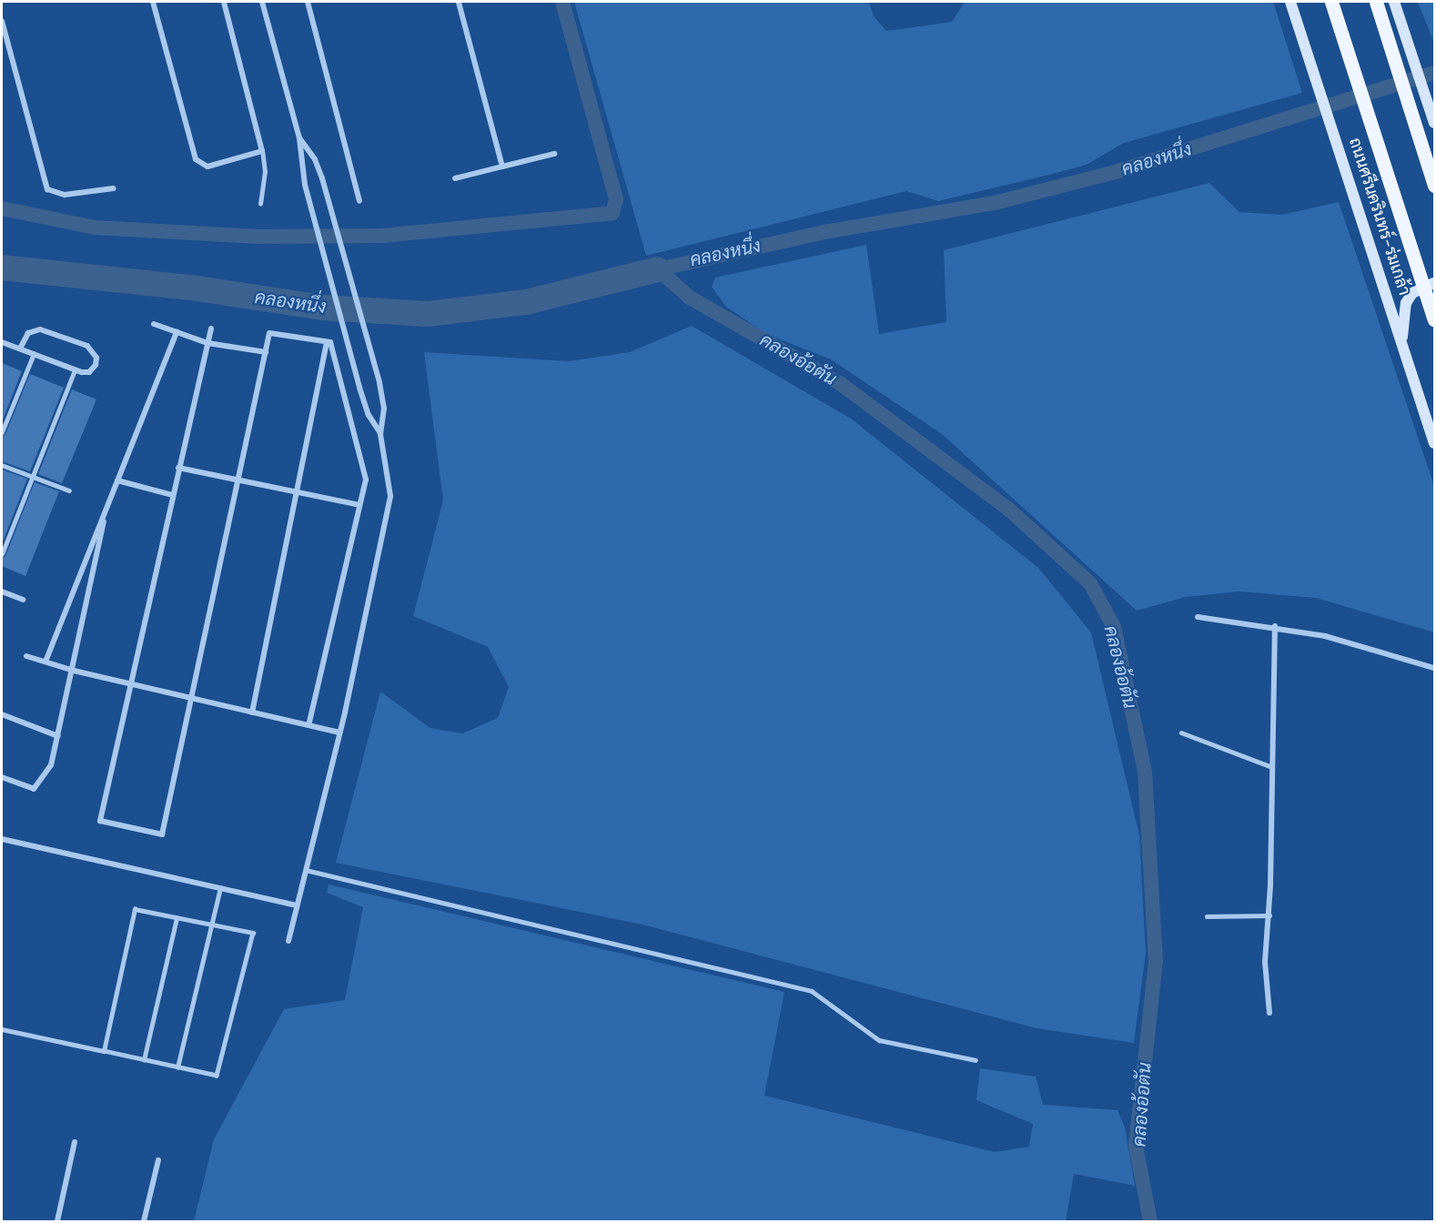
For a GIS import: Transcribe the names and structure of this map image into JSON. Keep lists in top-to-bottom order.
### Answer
{
  "streets": {
    "main road": ["ถนนศรีนครินทร์-ร่มเกล้า"]
  },
  "water": ["คลองหนึ่ง", "คลองอ้อตัน"]
}
